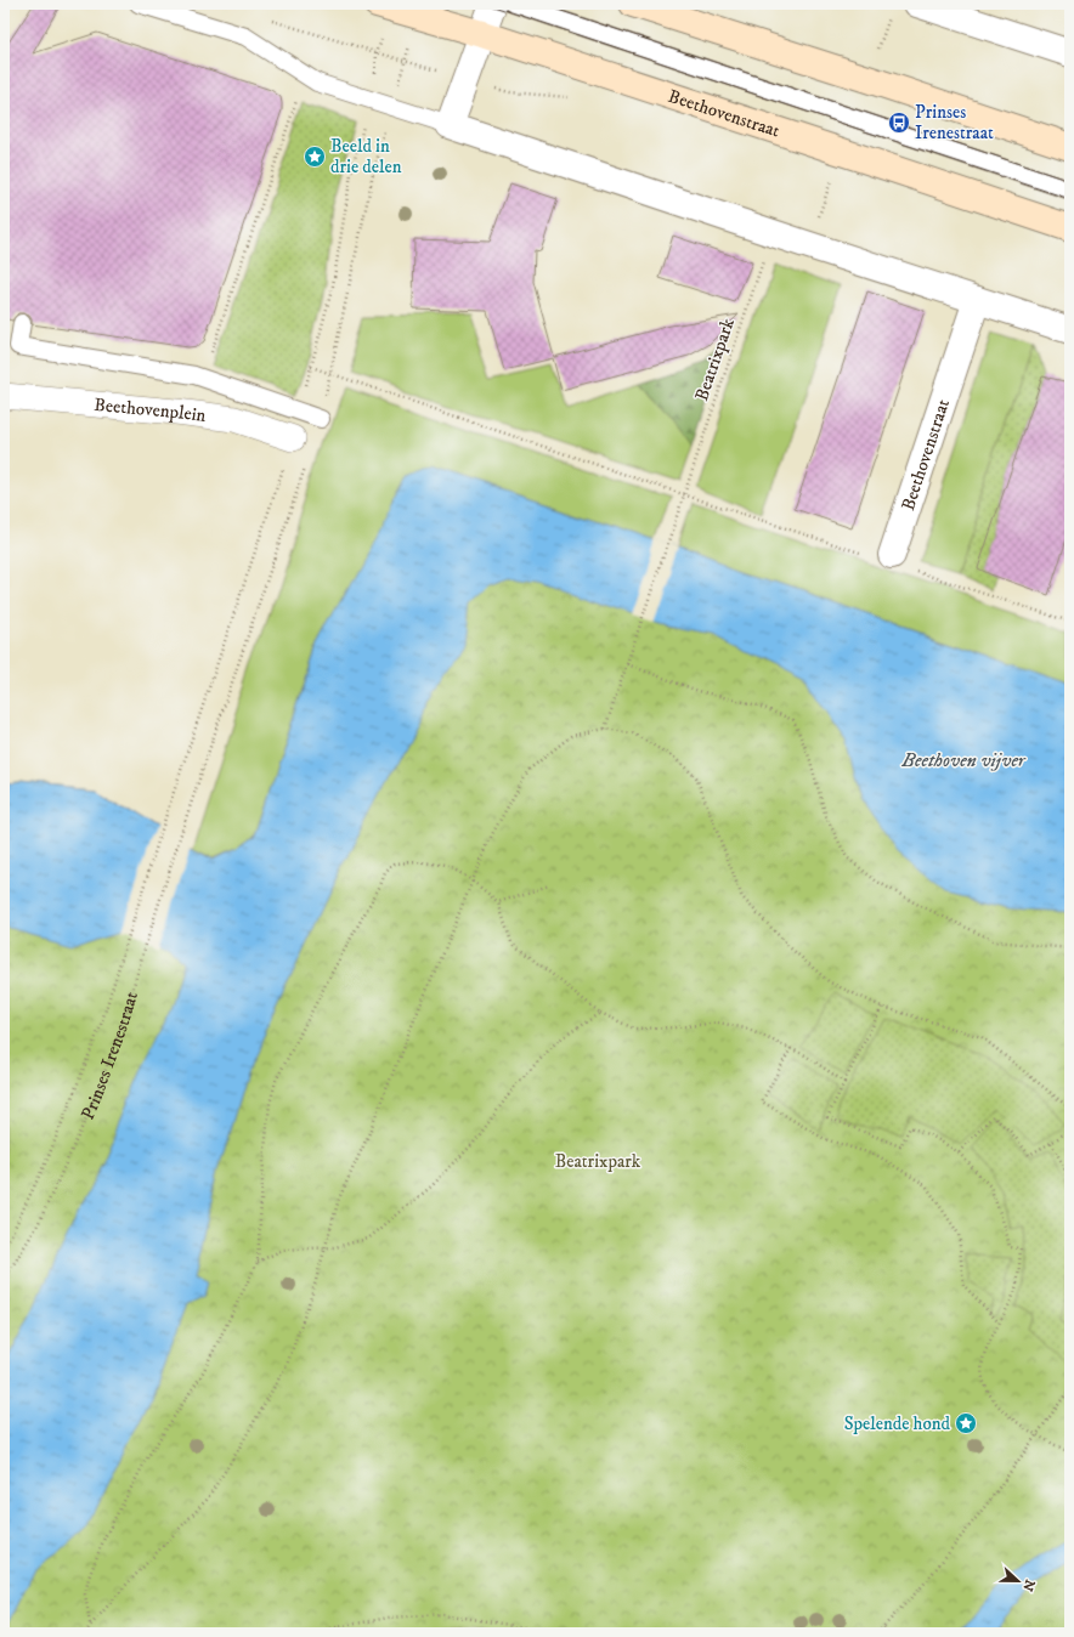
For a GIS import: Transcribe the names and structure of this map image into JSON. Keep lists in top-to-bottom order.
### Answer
{
  "streets": {
    "main road": ["Beethovenstraat"],
    "street": ["Beethovenplein"],
    "path": ["Beatrixpark", "Prinses Irenestraat"]
  },
  "water": ["Beethoven vijver"],
  "parks": ["Beatrixpark"],
  "places": {
    "bus stop": ["Prinses Irenestraat"],
    "place": ["Beeld in drie delen", "Spelende hond"]
  },
  "north": "right"
}
